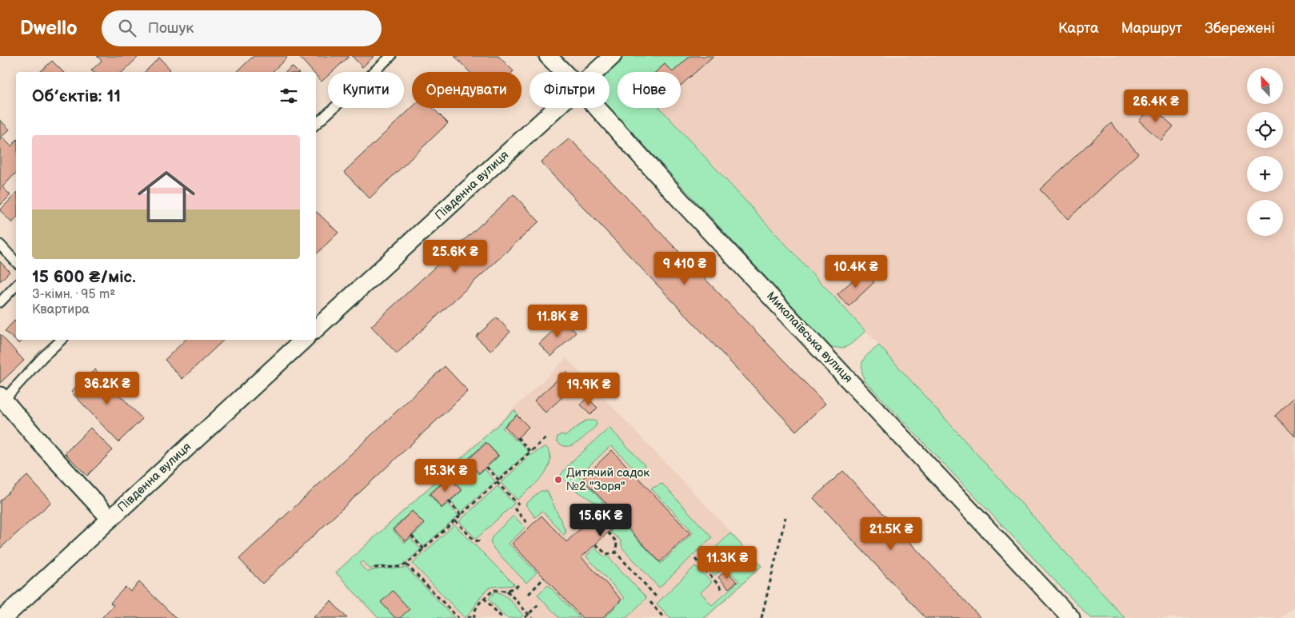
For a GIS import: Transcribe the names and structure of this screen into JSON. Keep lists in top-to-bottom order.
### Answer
{
  "streets": {
    "street": ["Південна вулиця", "Миколаївська вулиця"]
  },
  "places": ["Дитячий садок №2 \"Зоря\""],
  "north": "top left",
  "page": {
    "header": "Dwello",
    "search": "Пошук",
    "nav": ["Карта", "Маршрут", "Збережені"],
    "map_buttons": ["+", "−"],
    "chip": [
      "Купити",
      "Орендувати",
      "Фільтри",
      "Нове"
    ],
    "heading": "Об’єктів: 11",
    "price": [
      "26.4K ₴",
      "25.6K ₴",
      "9 410 ₴",
      "10.4K ₴",
      "11.8K ₴",
      "36.2K ₴",
      "19.9K ₴",
      "15.3K ₴",
      "15.6K ₴",
      "21.5K ₴",
      "11.3K ₴"
    ],
    "list": [
      {
        "name": "15 600 ₴/міс.",
        "note": "3-кімн. · 95 m² · Квартира"
      }
    ]
  }
}
